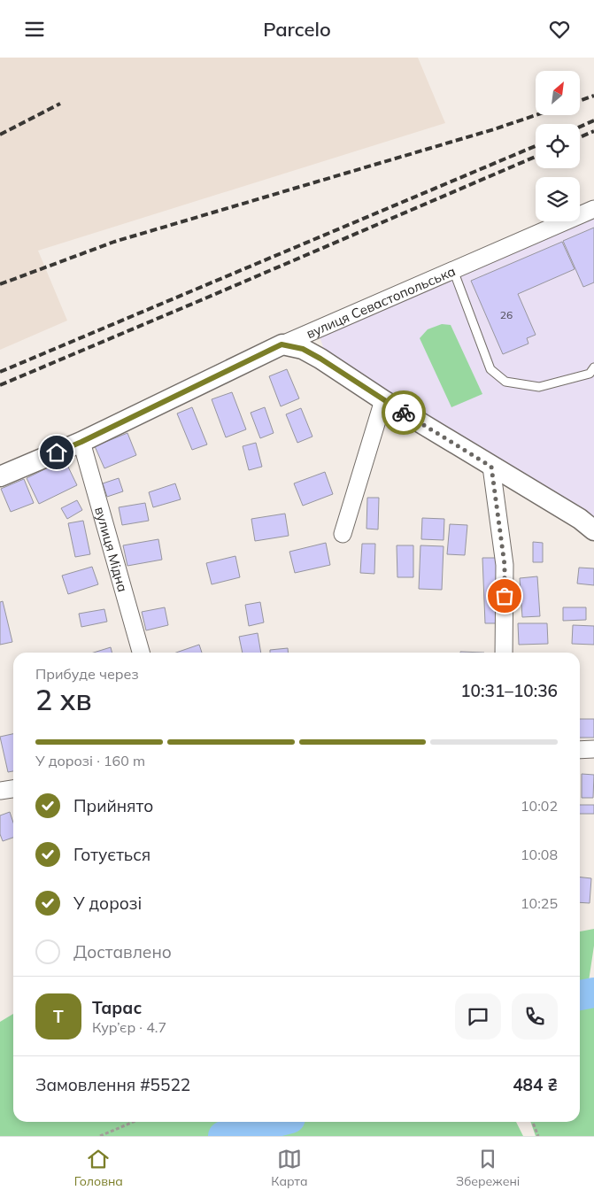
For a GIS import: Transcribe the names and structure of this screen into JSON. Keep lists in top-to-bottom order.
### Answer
{
  "streets": {
    "street": ["вулиця Севастопольська", "вулиця Мідна"]
  },
  "crossings": [
    ["вулиця Севастопольська", "вулиця Мідна"]
  ],
  "house_numbers": ["26"],
  "north": "top right",
  "page": {
    "header": "Parcelo",
    "heading": ["2 хв", "Прибуде через", "10:31–10:36"],
    "panel": [
      "Тарас",
      "Кур’єр · 4.7",
      "Замовлення #5522",
      "484 ₴"
    ],
    "bar": "У дорозі · 160 m",
    "list": [
      ["Прийнято", "10:02"],
      ["Готується", "10:08"],
      ["У дорозі", "10:25"],
      "Доставлено"
    ],
    "round": "Т",
    "tabs": ["Головна", "Карта", "Збережені"]
  }
}
